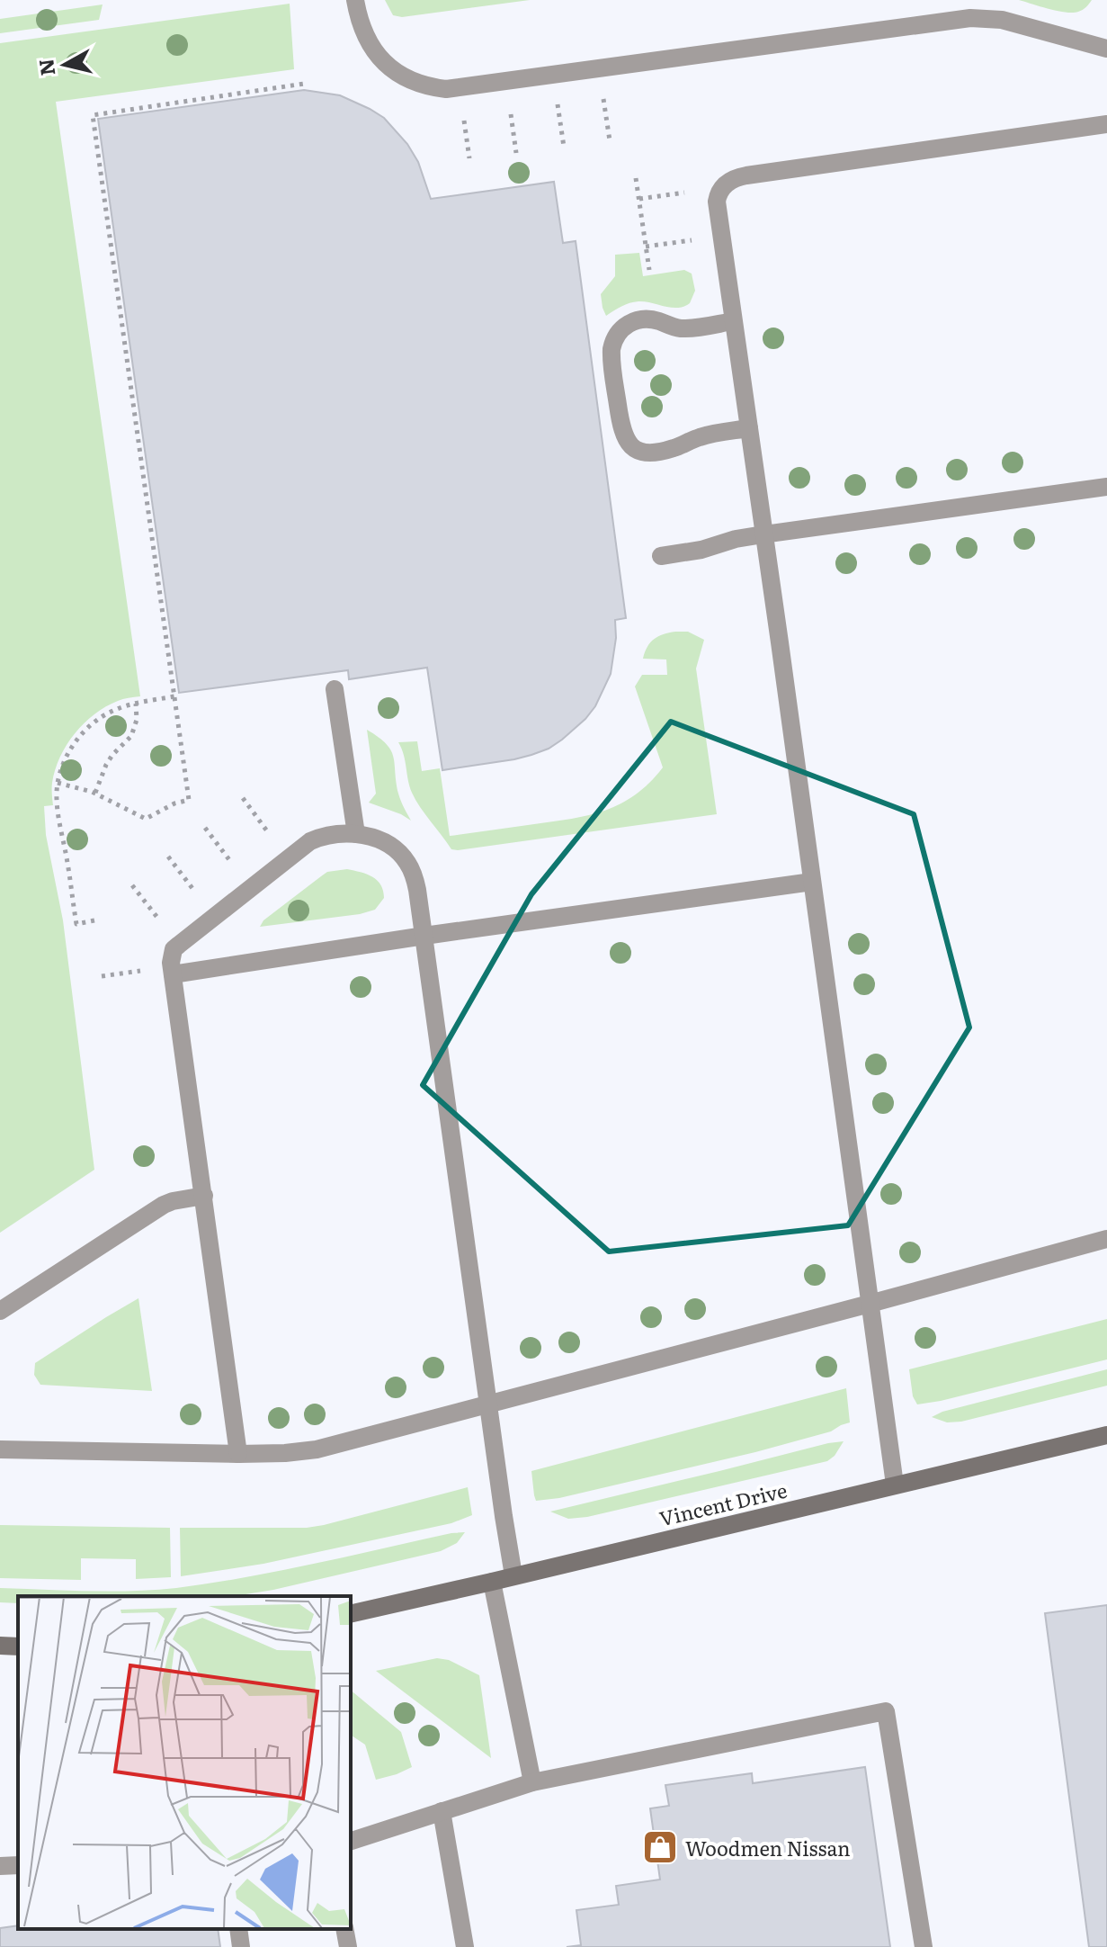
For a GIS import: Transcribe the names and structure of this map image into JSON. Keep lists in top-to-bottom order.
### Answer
{
  "streets": {
    "street": ["Vincent Drive"]
  },
  "places": {
    "shop": ["Woodmen Nissan"]
  },
  "north": "left"
}
